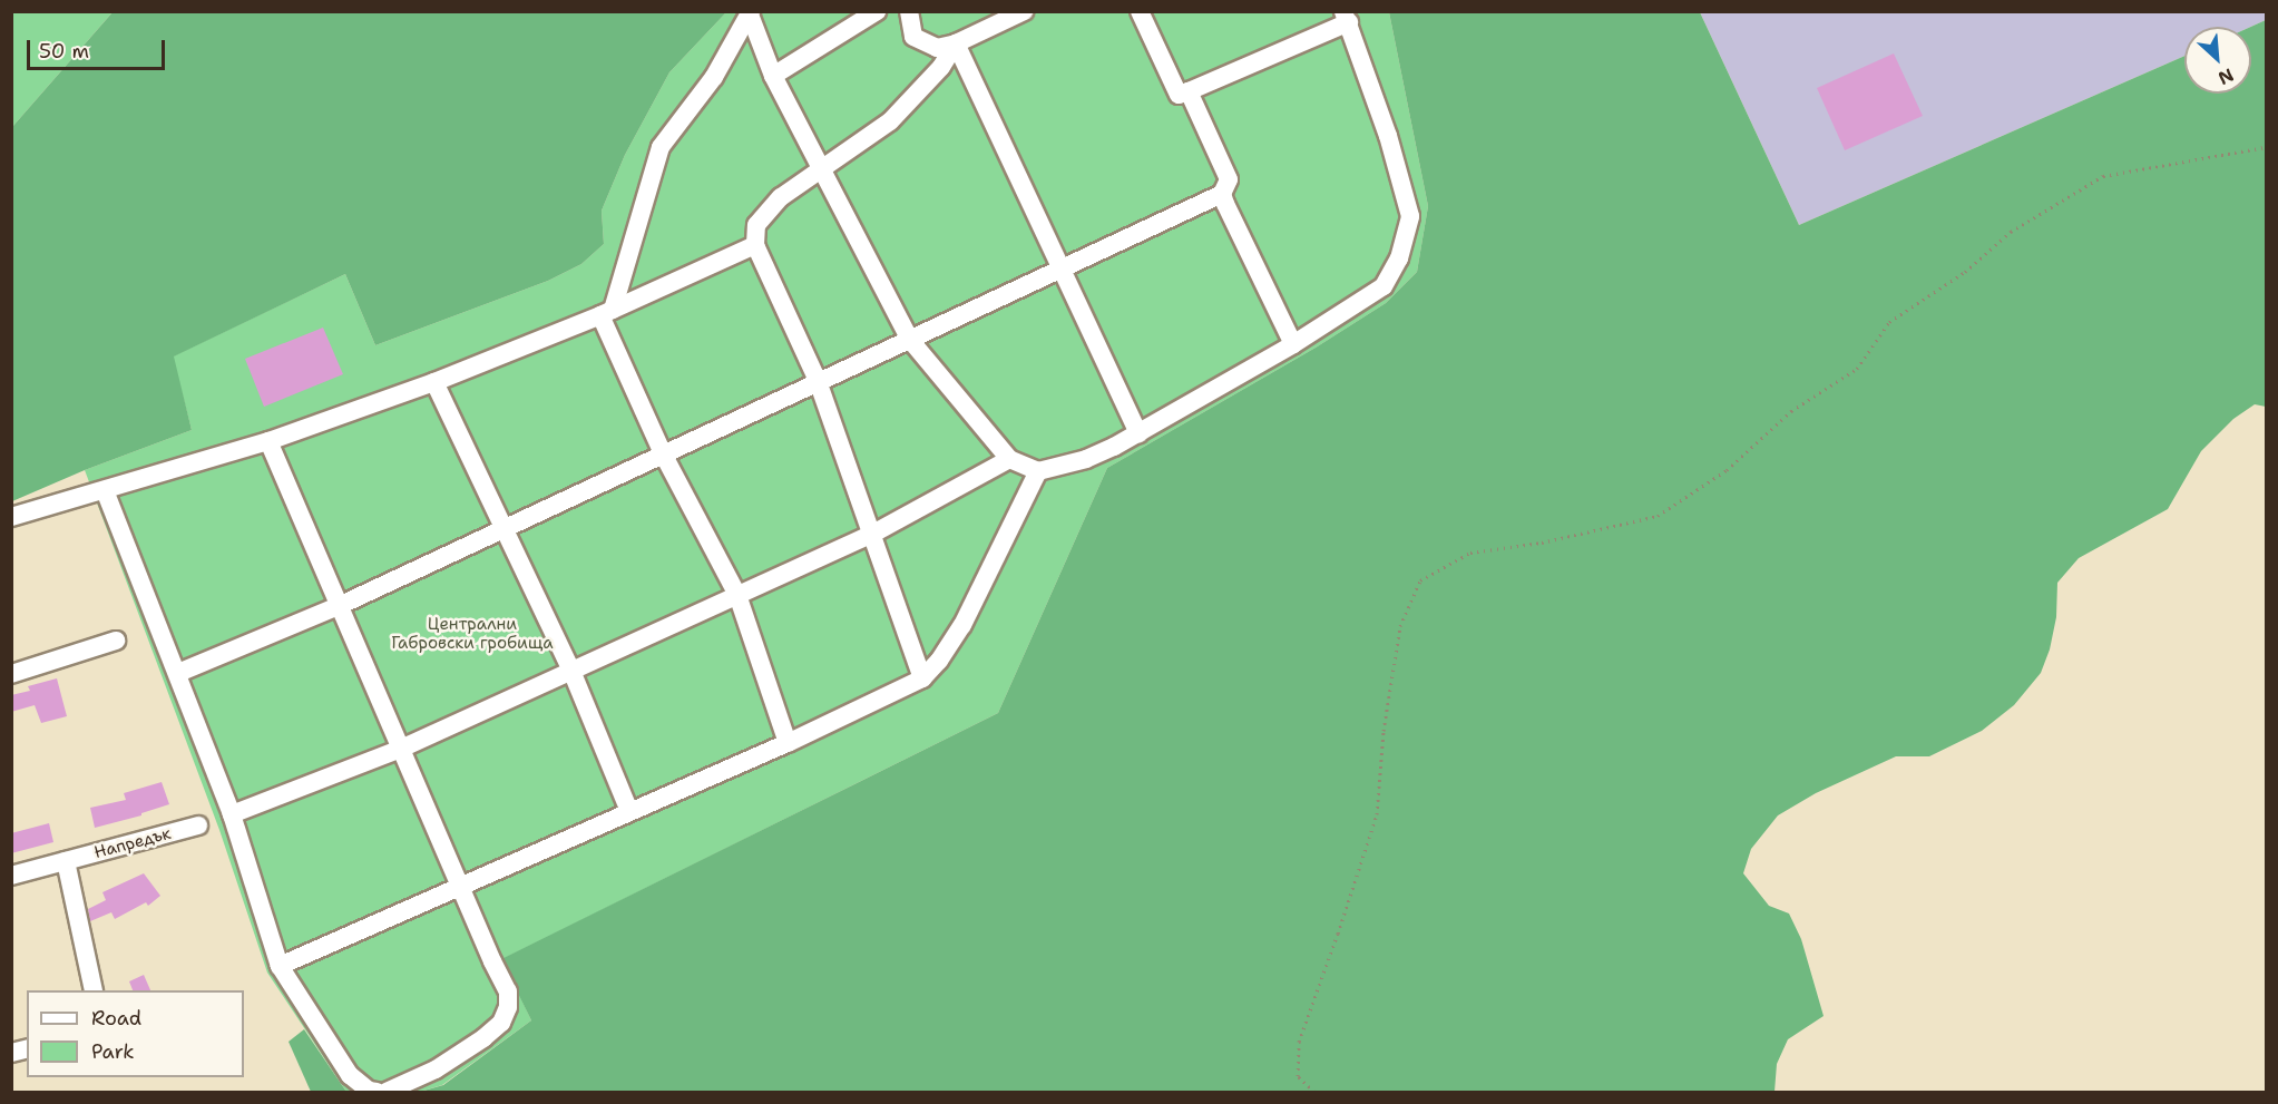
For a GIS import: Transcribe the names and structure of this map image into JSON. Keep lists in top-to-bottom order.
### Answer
{
  "streets": {
    "lane": ["Напредък"]
  },
  "parks": ["Централни Габровски гробища"],
  "legend": ["Road", "Park"],
  "scale_bar": "50 m",
  "north": "bottom right"
}
